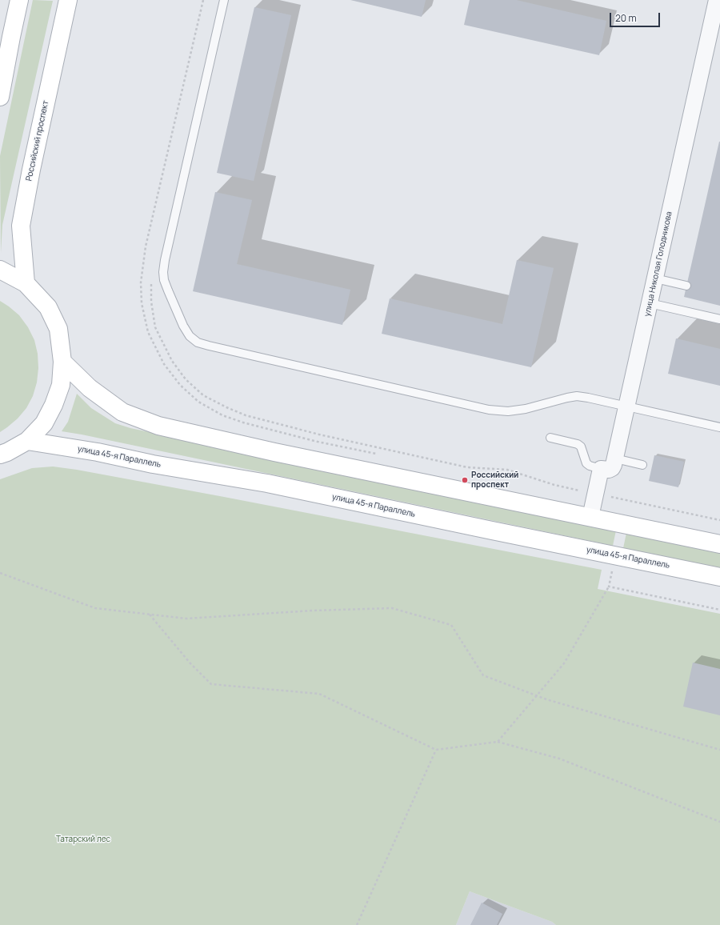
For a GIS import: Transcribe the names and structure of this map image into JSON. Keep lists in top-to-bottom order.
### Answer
{
  "streets": {
    "main road": ["Российский проспект", "улица 45-я Параллель"],
    "street": ["улица Николая Голодникова"]
  },
  "parks": ["Татарский лес"],
  "places": ["Российский проспект"],
  "scale_bar": "20 m"
}
